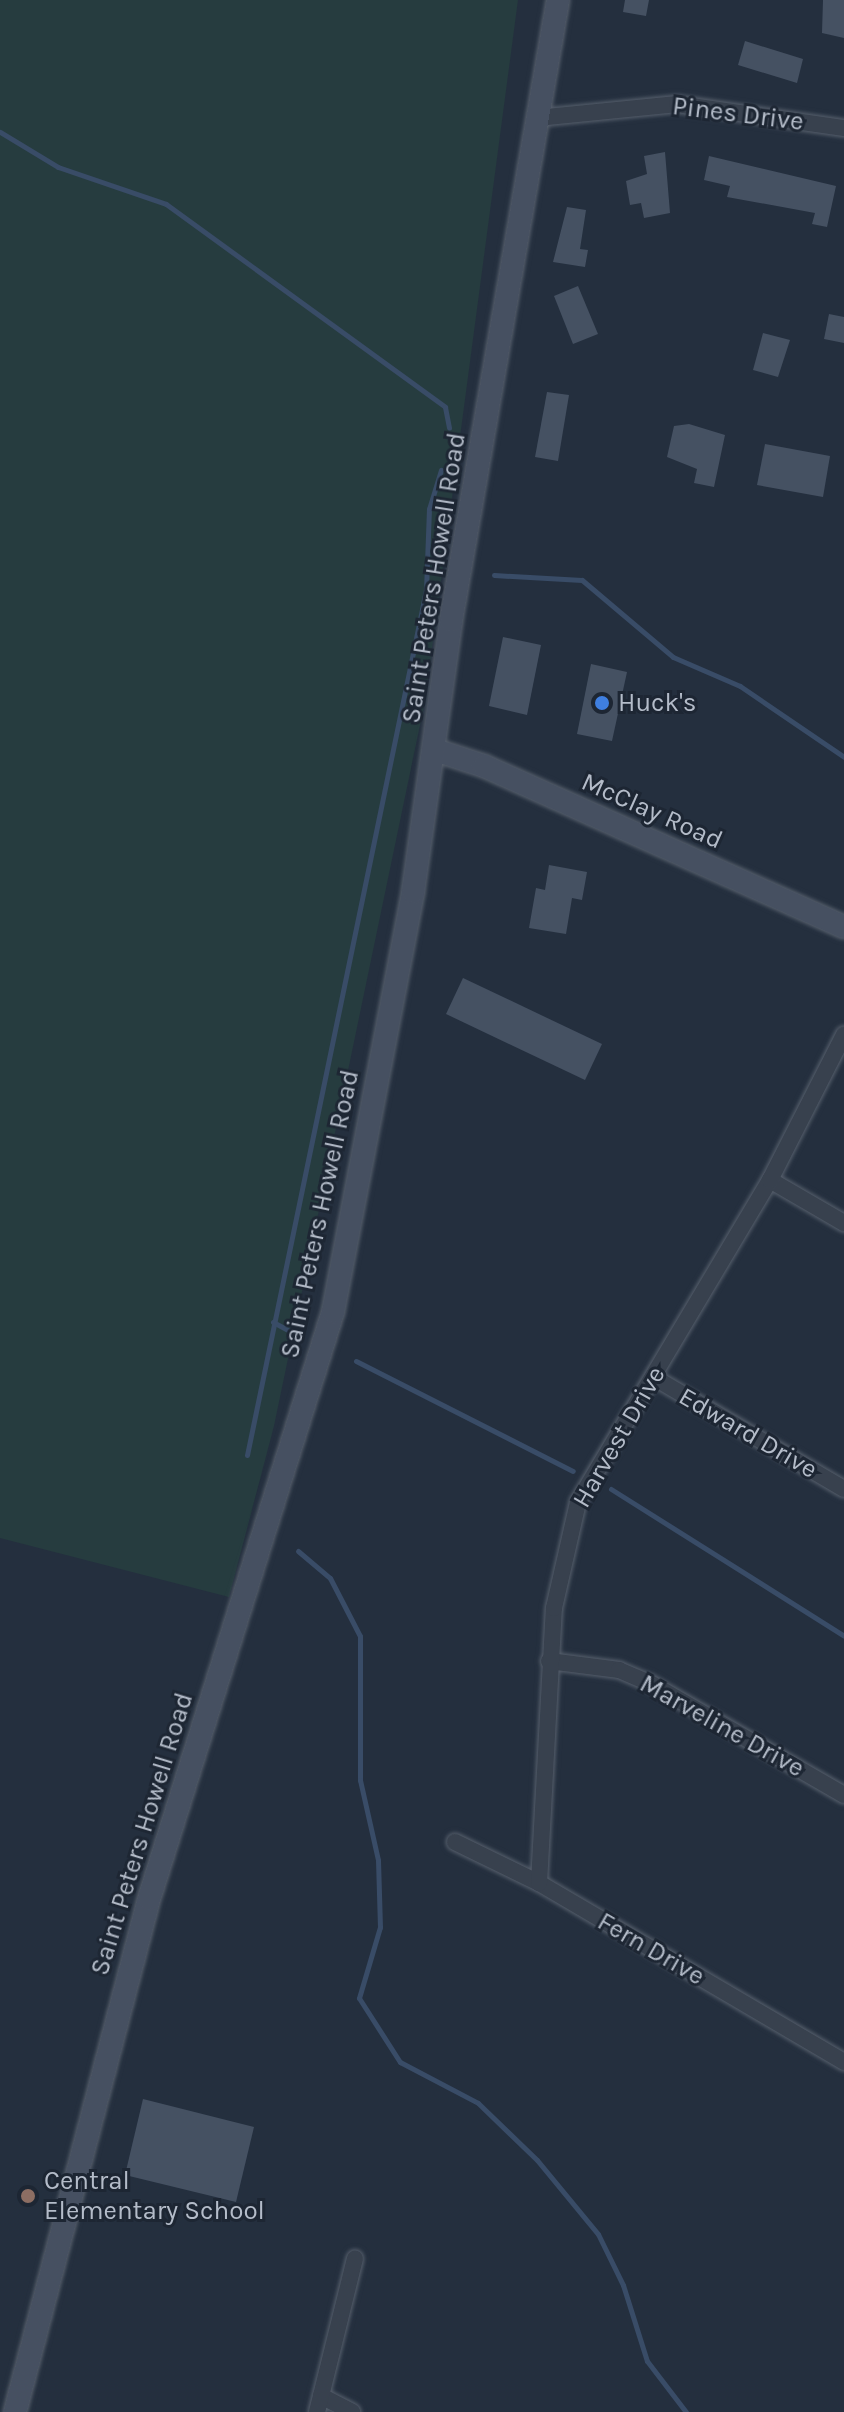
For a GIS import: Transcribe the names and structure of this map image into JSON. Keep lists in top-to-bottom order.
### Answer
{
  "streets": {
    "main road": ["Saint Peters Howell Road", "McClay Road"],
    "street": [
      "Pines Drive",
      "Edward Drive",
      "Harvest Drive",
      "Marveline Drive",
      "Fern Drive"
    ]
  },
  "crossings": [
    ["Pines Drive", "Saint Peters Howell Road"],
    ["Saint Peters Howell Road", "McClay Road"],
    ["Edward Drive", "Harvest Drive"],
    ["Harvest Drive", "Marveline Drive"],
    ["Harvest Drive", "Fern Drive"]
  ],
  "places": ["Huck's", "Central Elementary School"]
}
